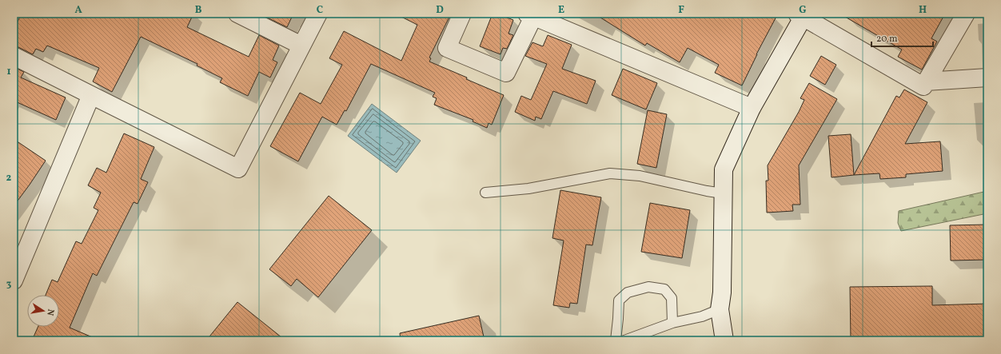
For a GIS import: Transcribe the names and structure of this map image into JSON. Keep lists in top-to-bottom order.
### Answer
{
  "scale_bar": "20 m",
  "north": "right",
  "grid": {
    "columns": [
      "A",
      "B",
      "C",
      "D",
      "E",
      "F",
      "G",
      "H"
    ],
    "rows": ["1", "2", "3"]
  }
}
